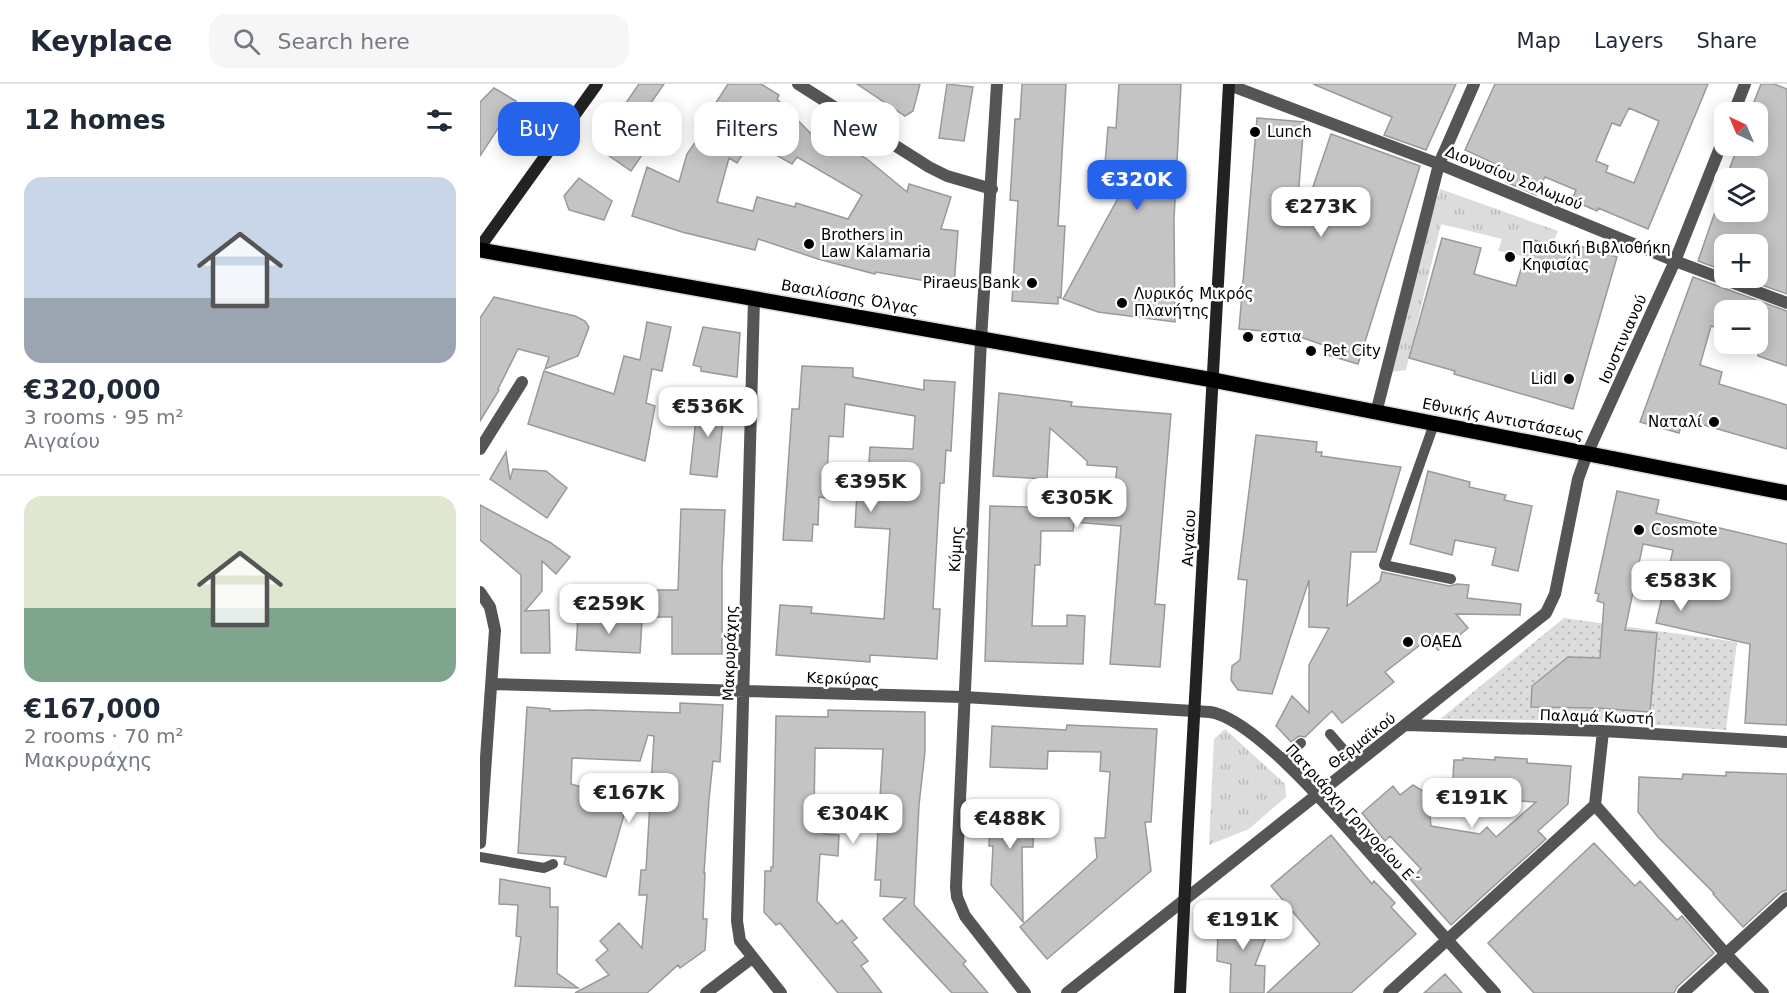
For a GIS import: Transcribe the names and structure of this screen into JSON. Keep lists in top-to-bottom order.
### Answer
{
  "streets": {
    "main road": ["Βασιλίσσης Όλγας", "Εθνικής Αντιστάσεως", "Αιγαίου"],
    "street": [
      "Διονυσίου Σολωμού",
      "Ιουστινιανού",
      "Κύμης",
      "Μακρυράχης",
      "Κερκύρας",
      "Παλαμά Κωστή",
      "Θερμαϊκού",
      "Πατριάρχη Γρηγορίου Ε΄"
    ]
  },
  "crossings": [
    ["Διονυσίου Σολωμού", "Ιουστινιανού"],
    ["Διονυσίου Σολωμού", "Αιγαίου"],
    ["Βασιλίσσης Όλγας", "Εθνικής Αντιστάσεως"],
    ["Βασιλίσσης Όλγας", "Αιγαίου"],
    ["Βασιλίσσης Όλγας", "Κύμης"],
    ["Βασιλίσσης Όλγας", "Μακρυράχης"],
    ["Ιουστινιανού", "Εθνικής Αντιστάσεως"],
    ["Ιουστινιανού", "Θερμαϊκού"],
    ["Εθνικής Αντιστάσεως", "Αιγαίου"],
    ["Εθνικής Αντιστάσεως", "Θερμαϊκού"],
    ["Αιγαίου", "Κερκύρας"],
    ["Αιγαίου", "Θερμαϊκού"],
    ["Αιγαίου", "Πατριάρχη Γρηγορίου Ε΄"],
    ["Κύμης", "Κερκύρας"],
    ["Μακρυράχης", "Κερκύρας"],
    ["Κερκύρας", "Πατριάρχη Γρηγορίου Ε΄"],
    ["Παλαμά Κωστή", "Θερμαϊκού"],
    ["Θερμαϊκού", "Πατριάρχη Γρηγορίου Ε΄"]
  ],
  "places": [
    "Lunch",
    "Brothers in Law Kalamaria",
    "Παιδική Βιβλιοθήκη Κηφισίας",
    "Piraeus Bank",
    "Λυρικός Μικρός Πλανήτης",
    "εστια",
    "Pet City",
    "Lidl",
    "Ναταλί",
    "Cosmote",
    "ΟΑΕΔ"
  ],
  "north": "top left",
  "page": {
    "header": "Keyplace",
    "search": "Search here",
    "nav": ["Map", "Layers", "Share"],
    "heading": "12 homes",
    "map_buttons": ["+", "−"],
    "chip": [
      "Buy",
      "Rent",
      "Filters",
      "New"
    ],
    "list": [
      {
        "name": "€320,000",
        "note": "3 rooms · 95 m² · Αιγαίου"
      },
      {
        "name": "€167,000",
        "note": "2 rooms · 70 m² · Μακρυράχης"
      }
    ],
    "price": [
      "€320K",
      "€273K",
      "€536K",
      "€395K",
      "€305K",
      "€583K",
      "€259K",
      "€167K",
      "€191K",
      "€304K",
      "€488K",
      "€191K"
    ]
  }
}
